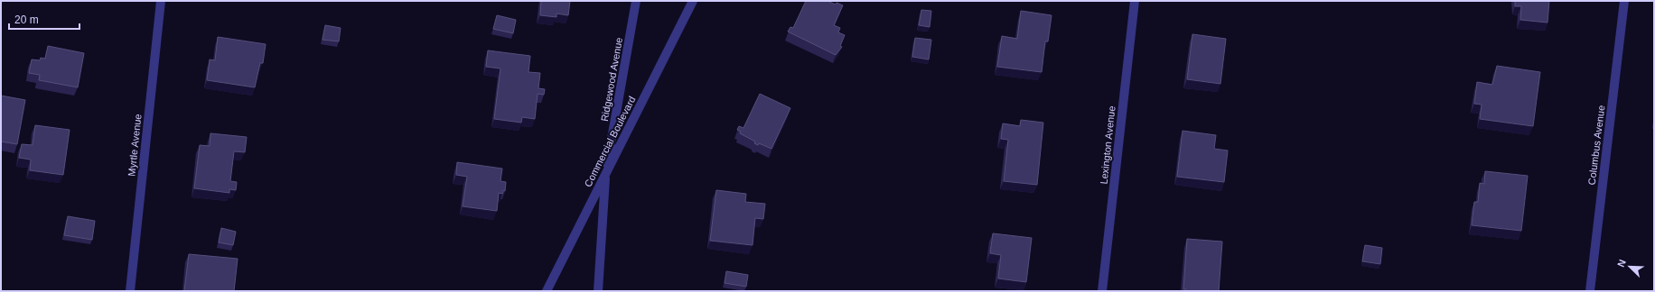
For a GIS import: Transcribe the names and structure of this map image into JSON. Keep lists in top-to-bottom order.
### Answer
{
  "streets": {
    "street": [
      "Ridgewood Avenue",
      "Commercial Boulevard",
      "Myrtle Avenue",
      "Lexington Avenue",
      "Columbus Avenue"
    ]
  },
  "crossings": [
    ["Ridgewood Avenue", "Commercial Boulevard"]
  ],
  "scale_bar": "20 m",
  "north": "top left"
}
